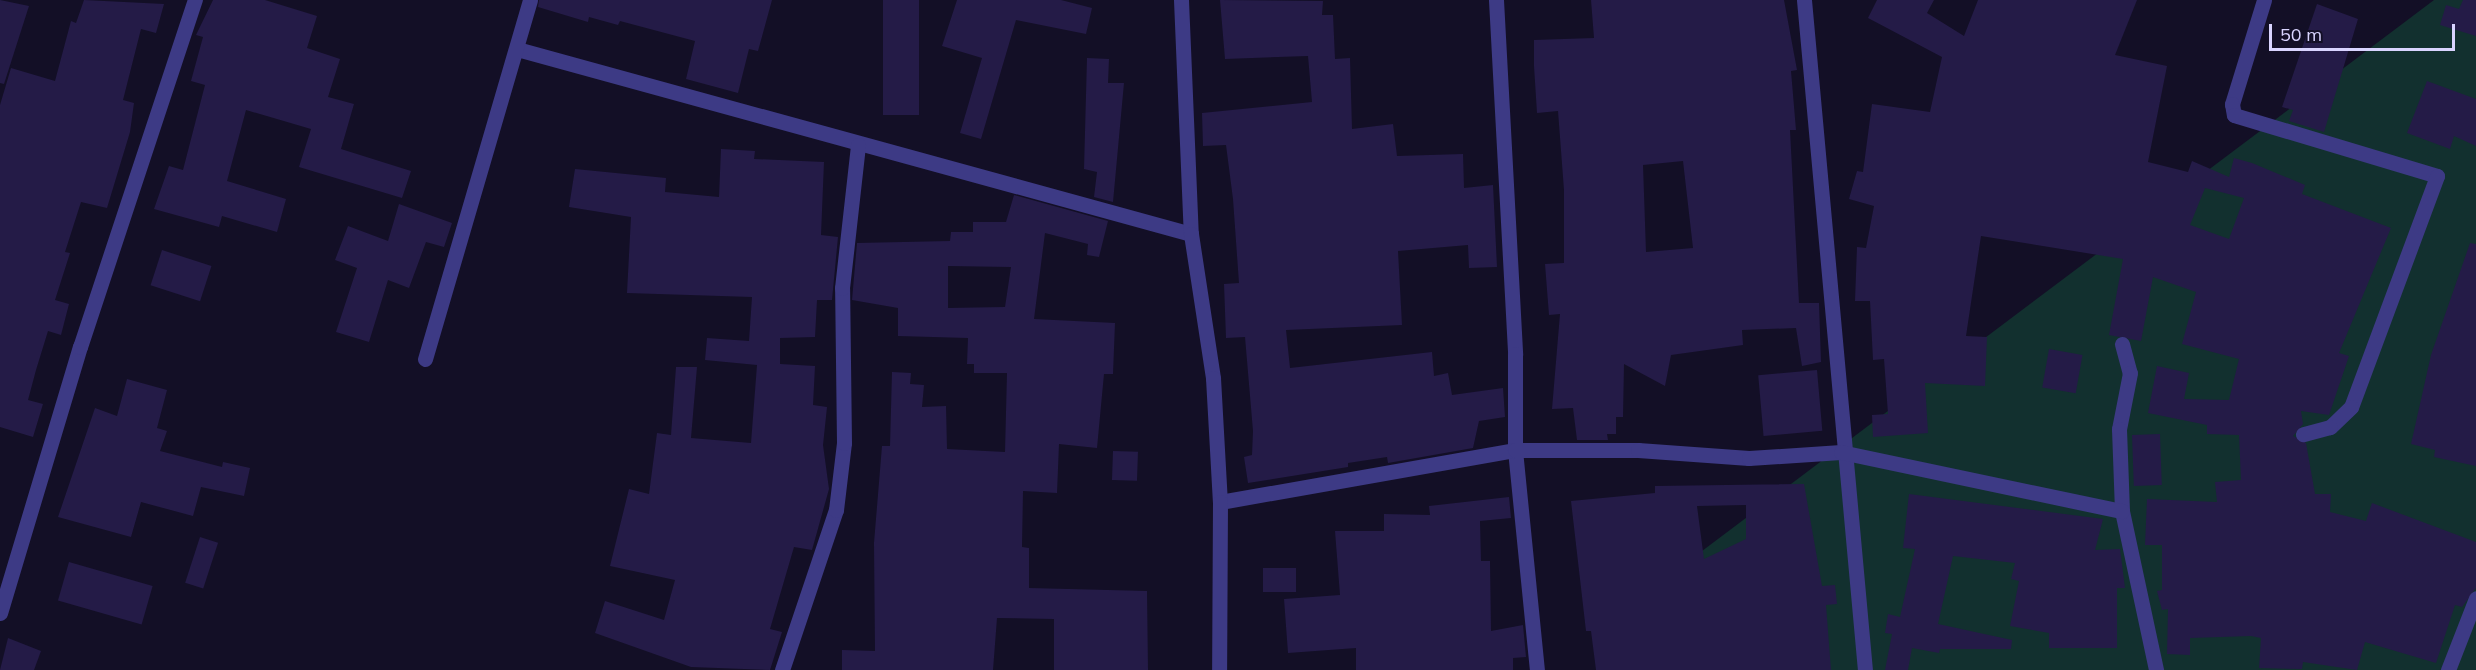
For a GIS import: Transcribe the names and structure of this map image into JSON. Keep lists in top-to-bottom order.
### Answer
{
  "scale_bar": "50 m"
}
